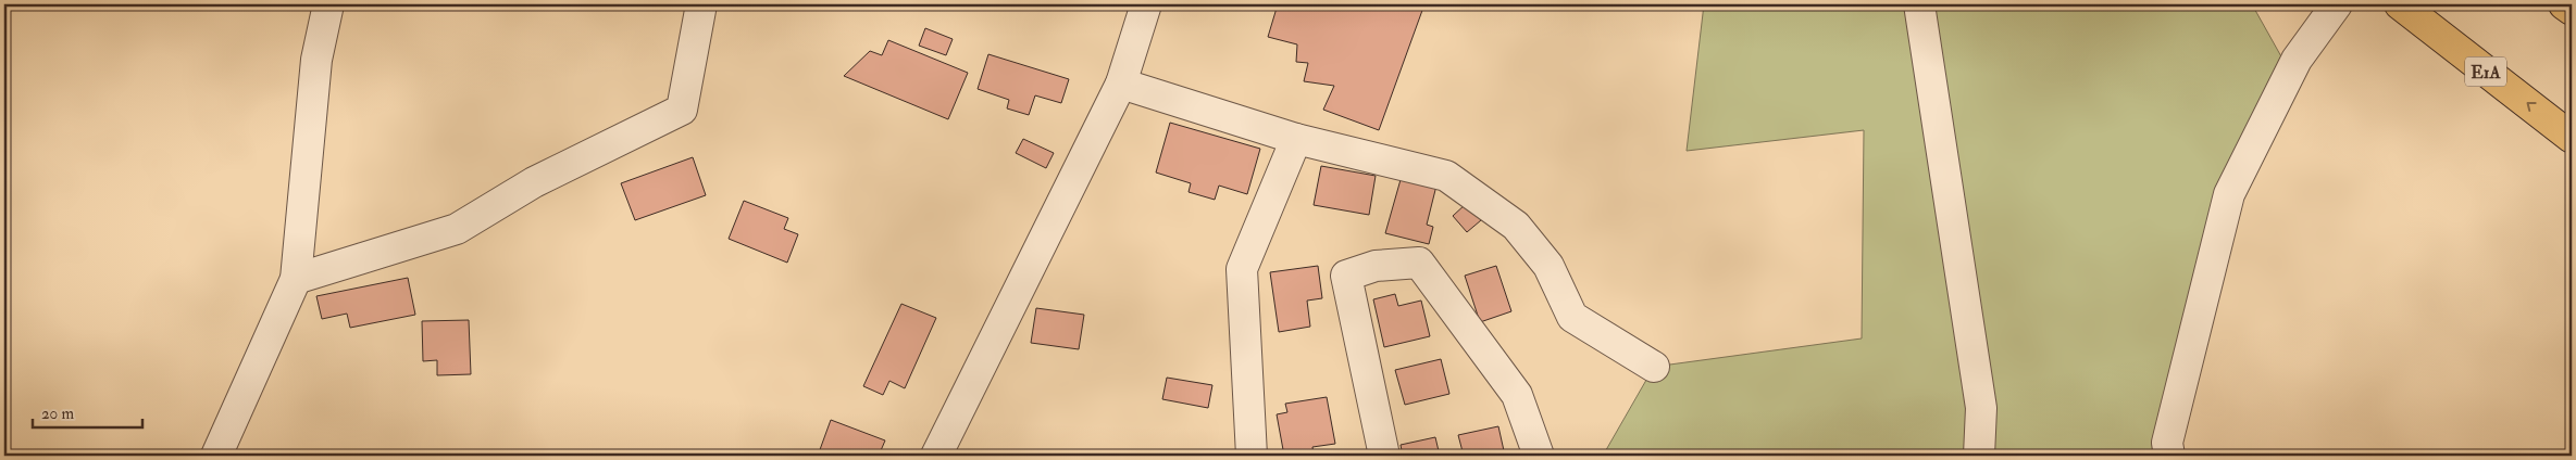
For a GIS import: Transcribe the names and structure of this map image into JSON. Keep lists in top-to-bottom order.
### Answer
{
  "streets": {
    "highway": ["E1A"]
  },
  "scale_bar": "20 m"
}
